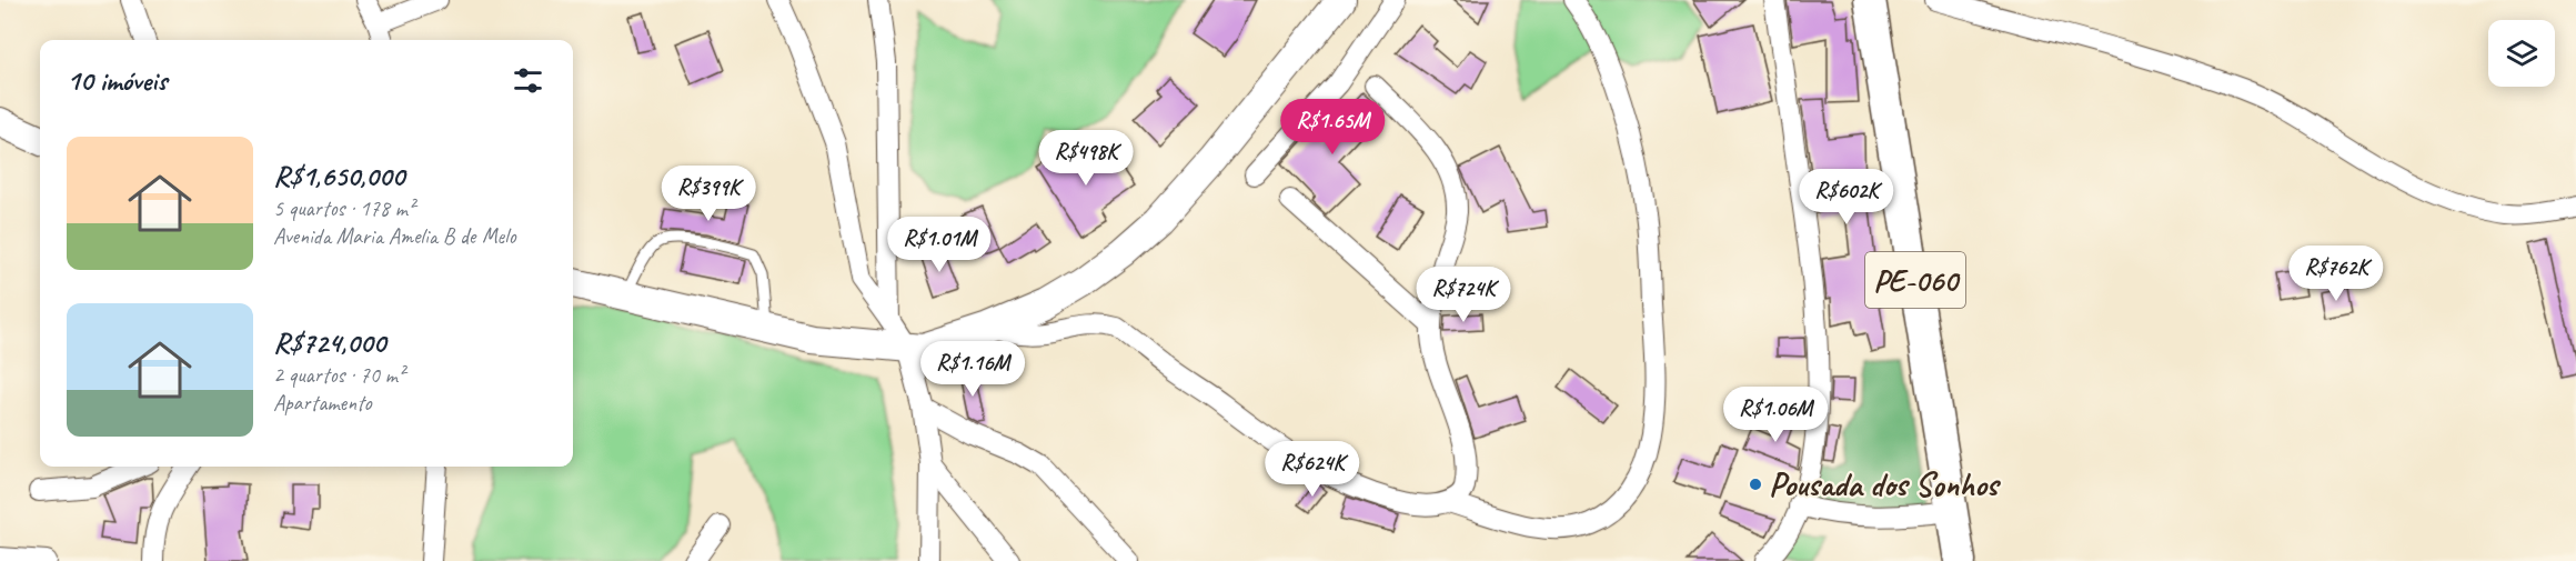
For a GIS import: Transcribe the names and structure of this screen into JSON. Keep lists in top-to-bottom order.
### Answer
{
  "streets": {
    "main road": ["PE-060"]
  },
  "places": ["Pousada dos Sonhos"],
  "page": {
    "heading": "10 imóveis",
    "price": [
      "R$1.65M",
      "R$498K",
      "R$399K",
      "R$602K",
      "R$1.01M",
      "R$762K",
      "R$724K",
      "R$1.16M",
      "R$1.06M",
      "R$624K"
    ],
    "list": [
      {
        "name": "R$1,650,000",
        "note": "5 quartos · 178 m² · Avenida Maria Amelia B de Melo"
      },
      {
        "name": "R$724,000",
        "note": "2 quartos · 70 m² · Apartamento"
      }
    ]
  }
}
